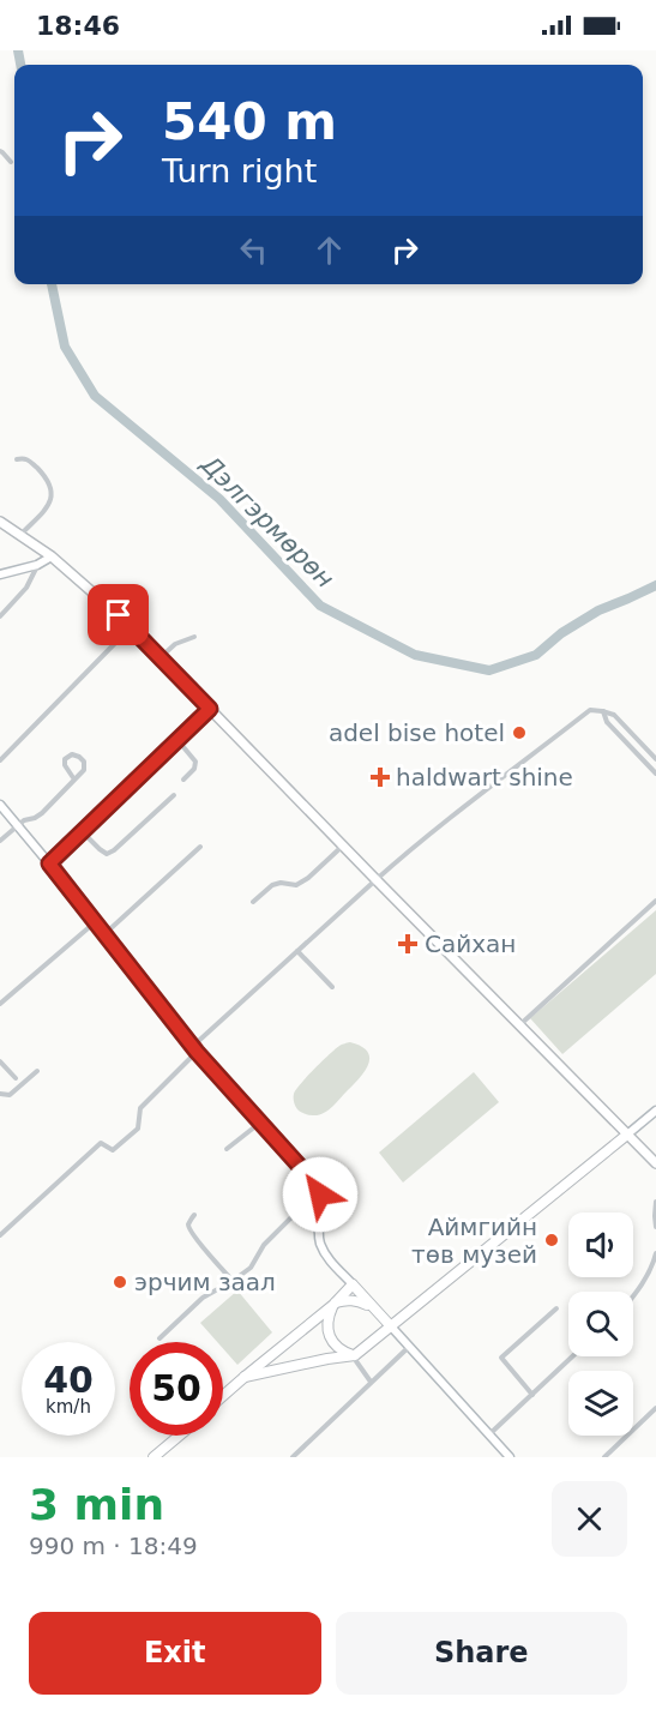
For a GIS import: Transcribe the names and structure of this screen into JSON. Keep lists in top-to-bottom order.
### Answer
{
  "water": ["Дэлгэрмөрөн"],
  "places": {
    "other": ["adel bise hotel", "Аймгийн төв музей", "эрчим заал"],
    "health": ["haldwart shine", "Сайхан"]
  },
  "page": {
    "status": "18:46",
    "turn": ["540 m", "Turn right"],
    "speed": "40 km/h",
    "limit": "50",
    "heading": ["3 min", "990 m · 18:49"],
    "buttons": ["Exit", "Share"]
  }
}
